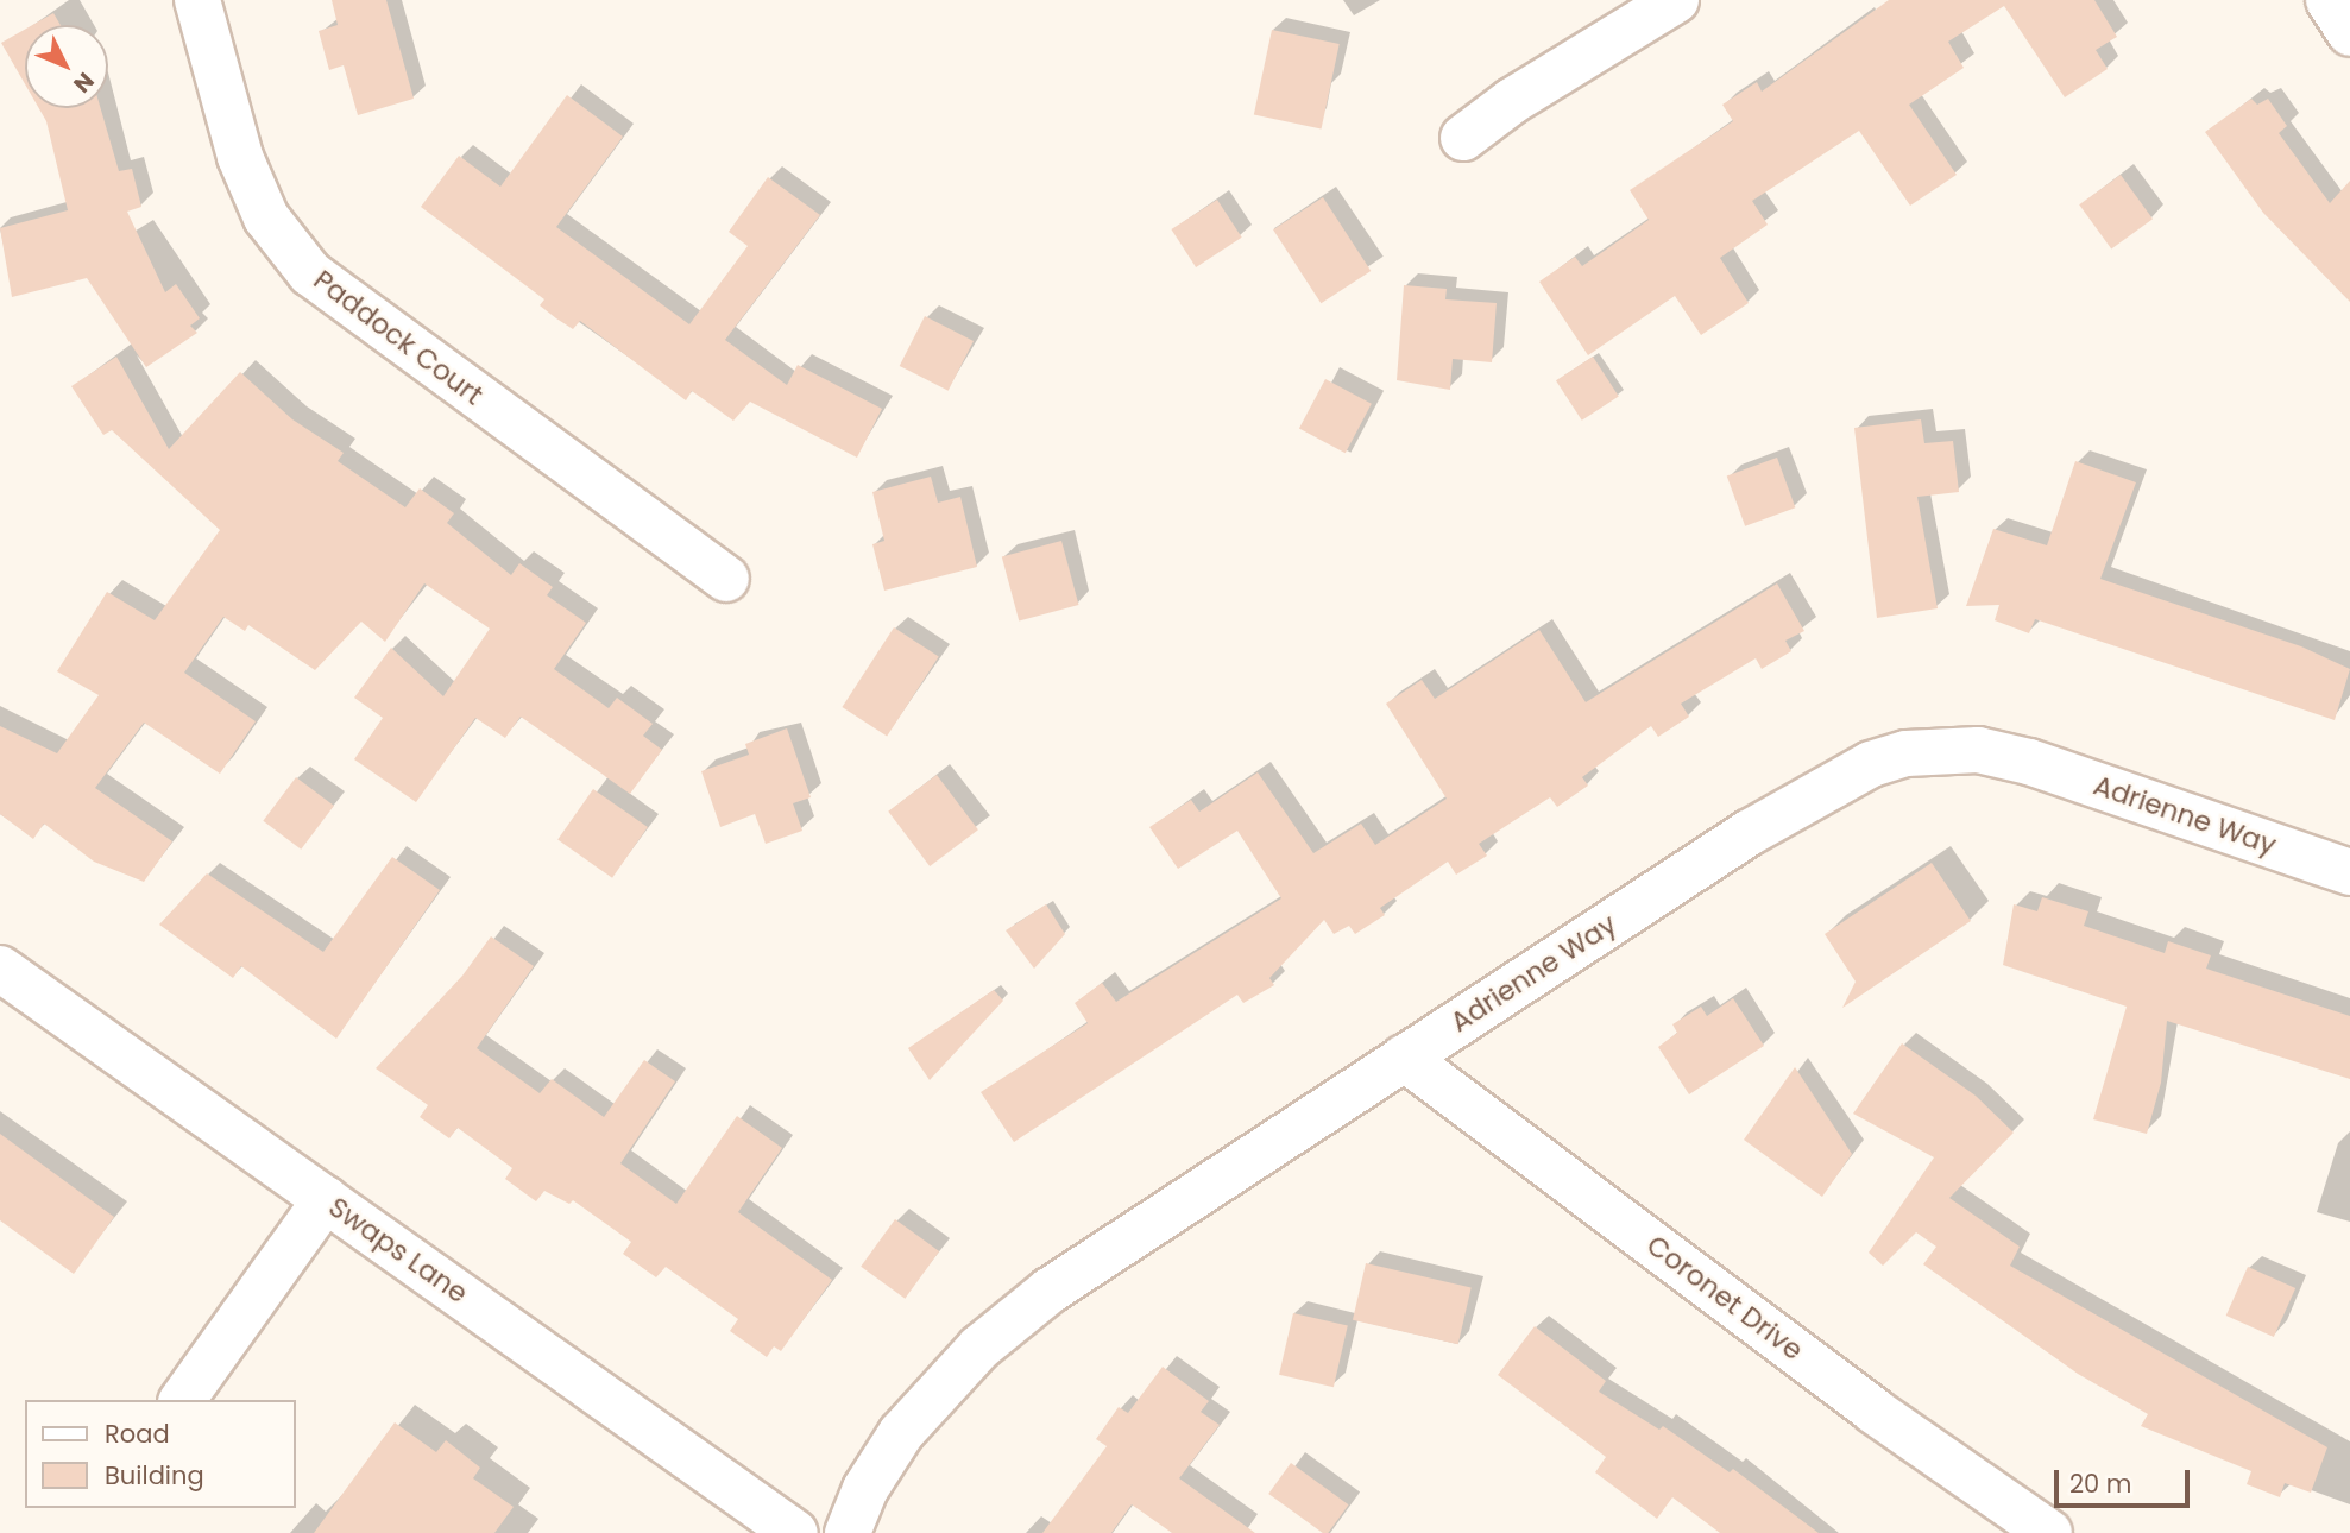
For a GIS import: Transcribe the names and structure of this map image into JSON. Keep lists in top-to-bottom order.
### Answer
{
  "streets": {
    "street": [
      "Paddock Court",
      "Adrienne Way",
      "Swaps Lane",
      "Coronet Drive"
    ]
  },
  "crossings": [
    ["Adrienne Way", "Coronet Drive"]
  ],
  "legend": ["Road", "Building"],
  "scale_bar": "20 m",
  "north": "bottom right"
}
